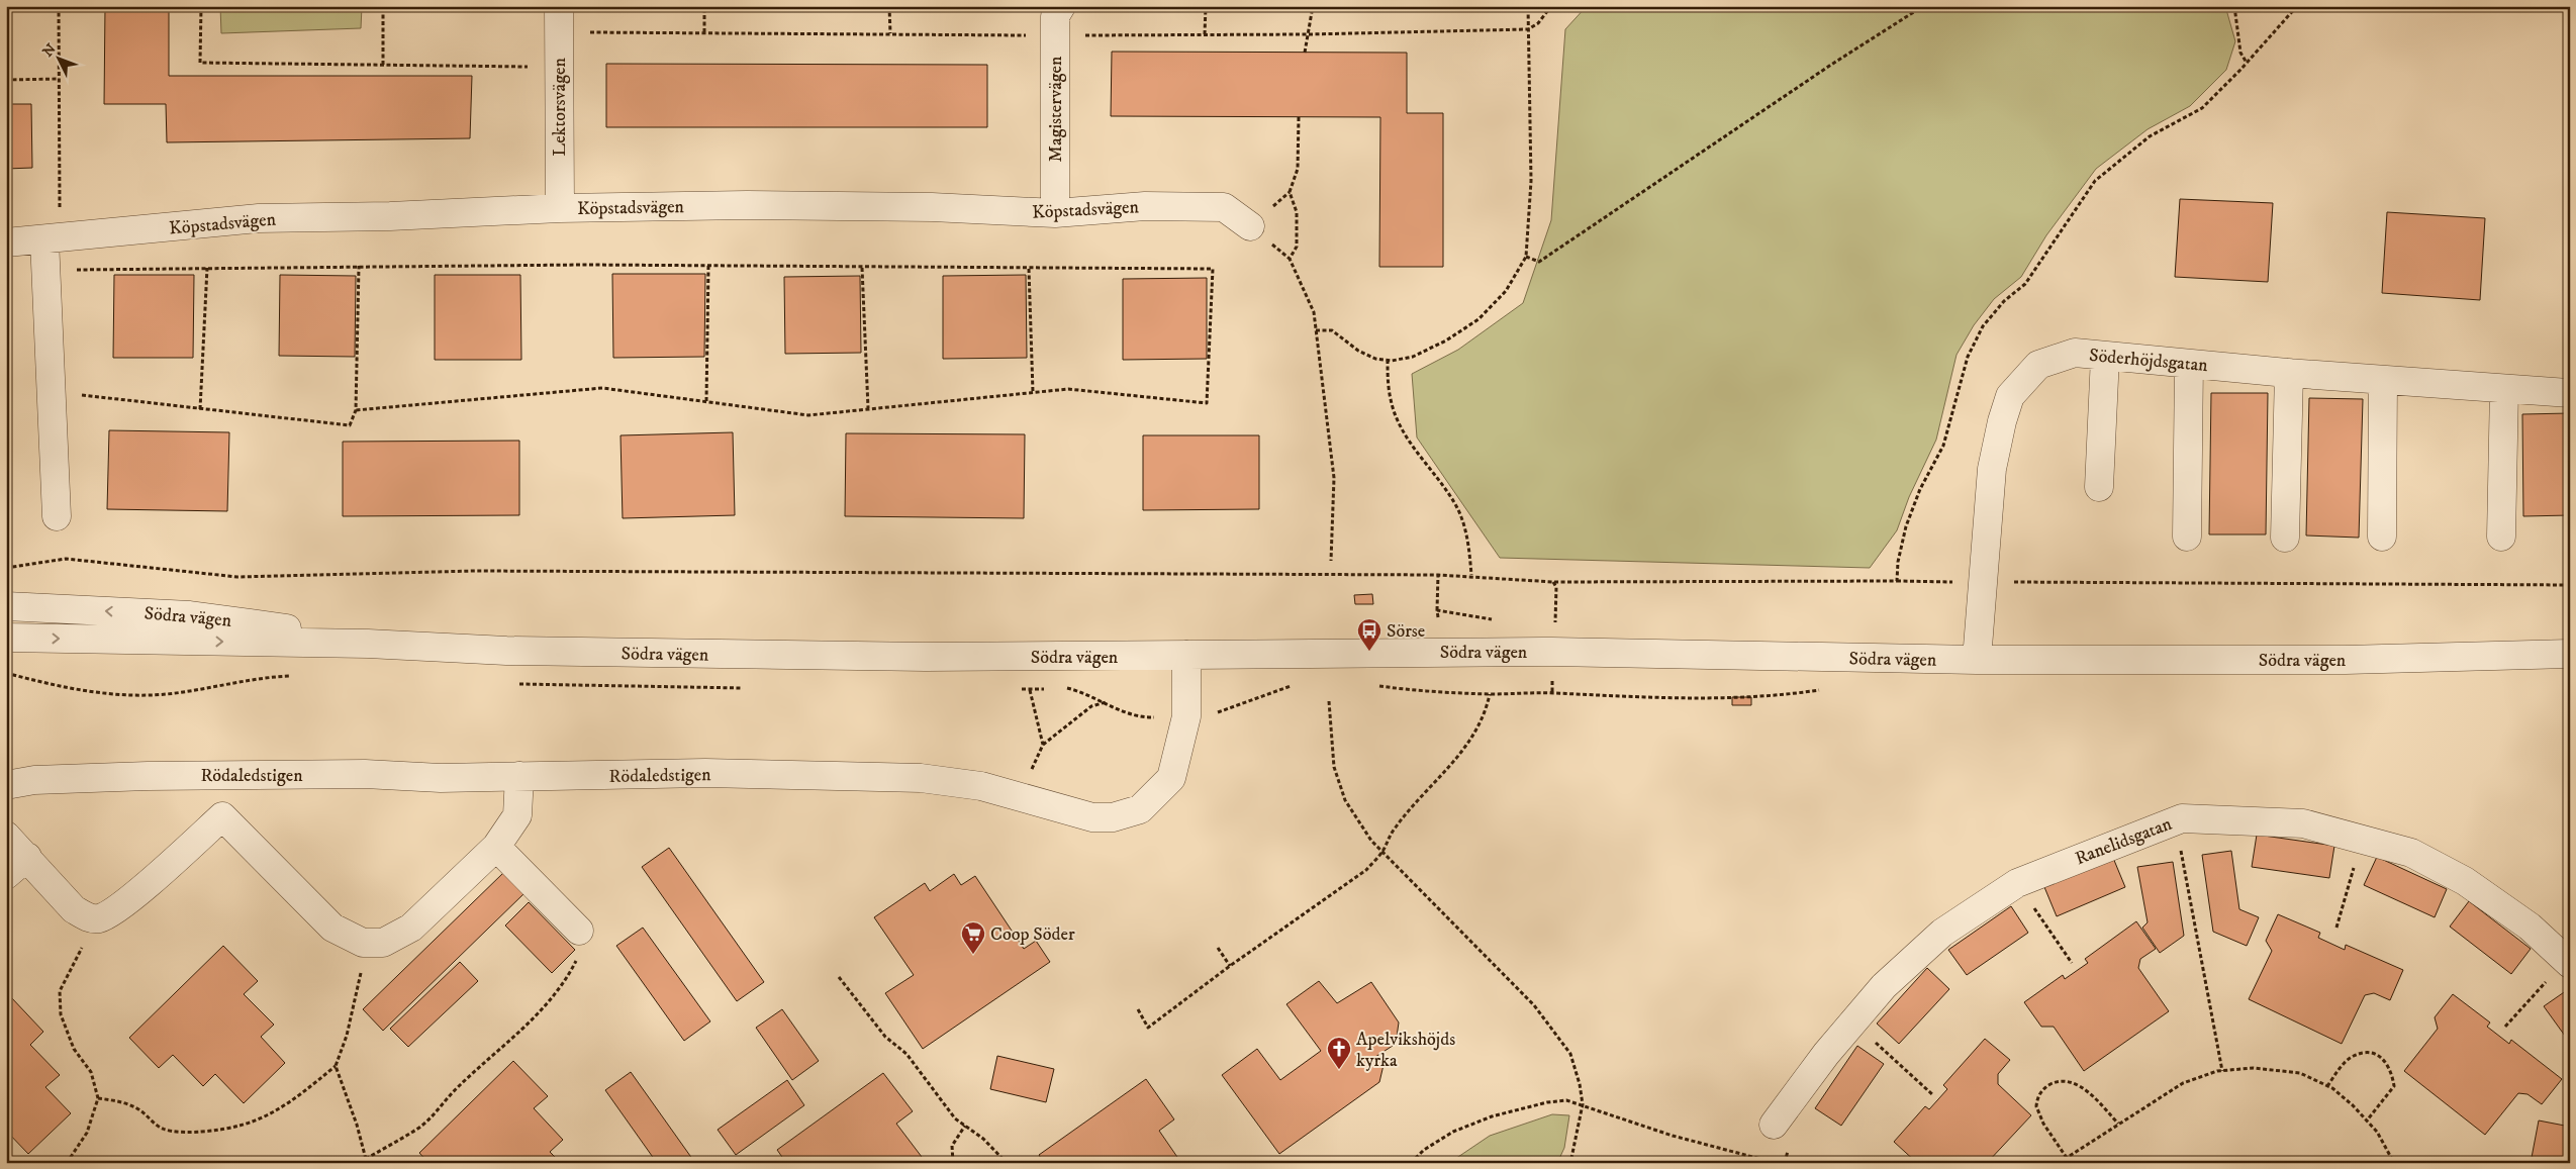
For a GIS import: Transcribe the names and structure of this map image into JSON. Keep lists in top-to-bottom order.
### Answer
{
  "streets": {
    "street": [
      "Lektorsvägen",
      "Magistervägen",
      "Köpstadsvägen",
      "Söderhöjdsgatan",
      "Södra vägen",
      "Rödaledstigen",
      "Ranelidsgatan"
    ]
  },
  "crossings": [
    ["Lektorsvägen", "Köpstadsvägen"],
    ["Magistervägen", "Köpstadsvägen"],
    ["Söderhöjdsgatan", "Södra vägen"],
    ["Södra vägen", "Rödaledstigen"]
  ],
  "places": {
    "bus stop": ["Sörse"],
    "supermarket": ["Coop Söder"],
    "church": ["Apelvikshöjds kyrka"]
  },
  "north": "top left"
}
